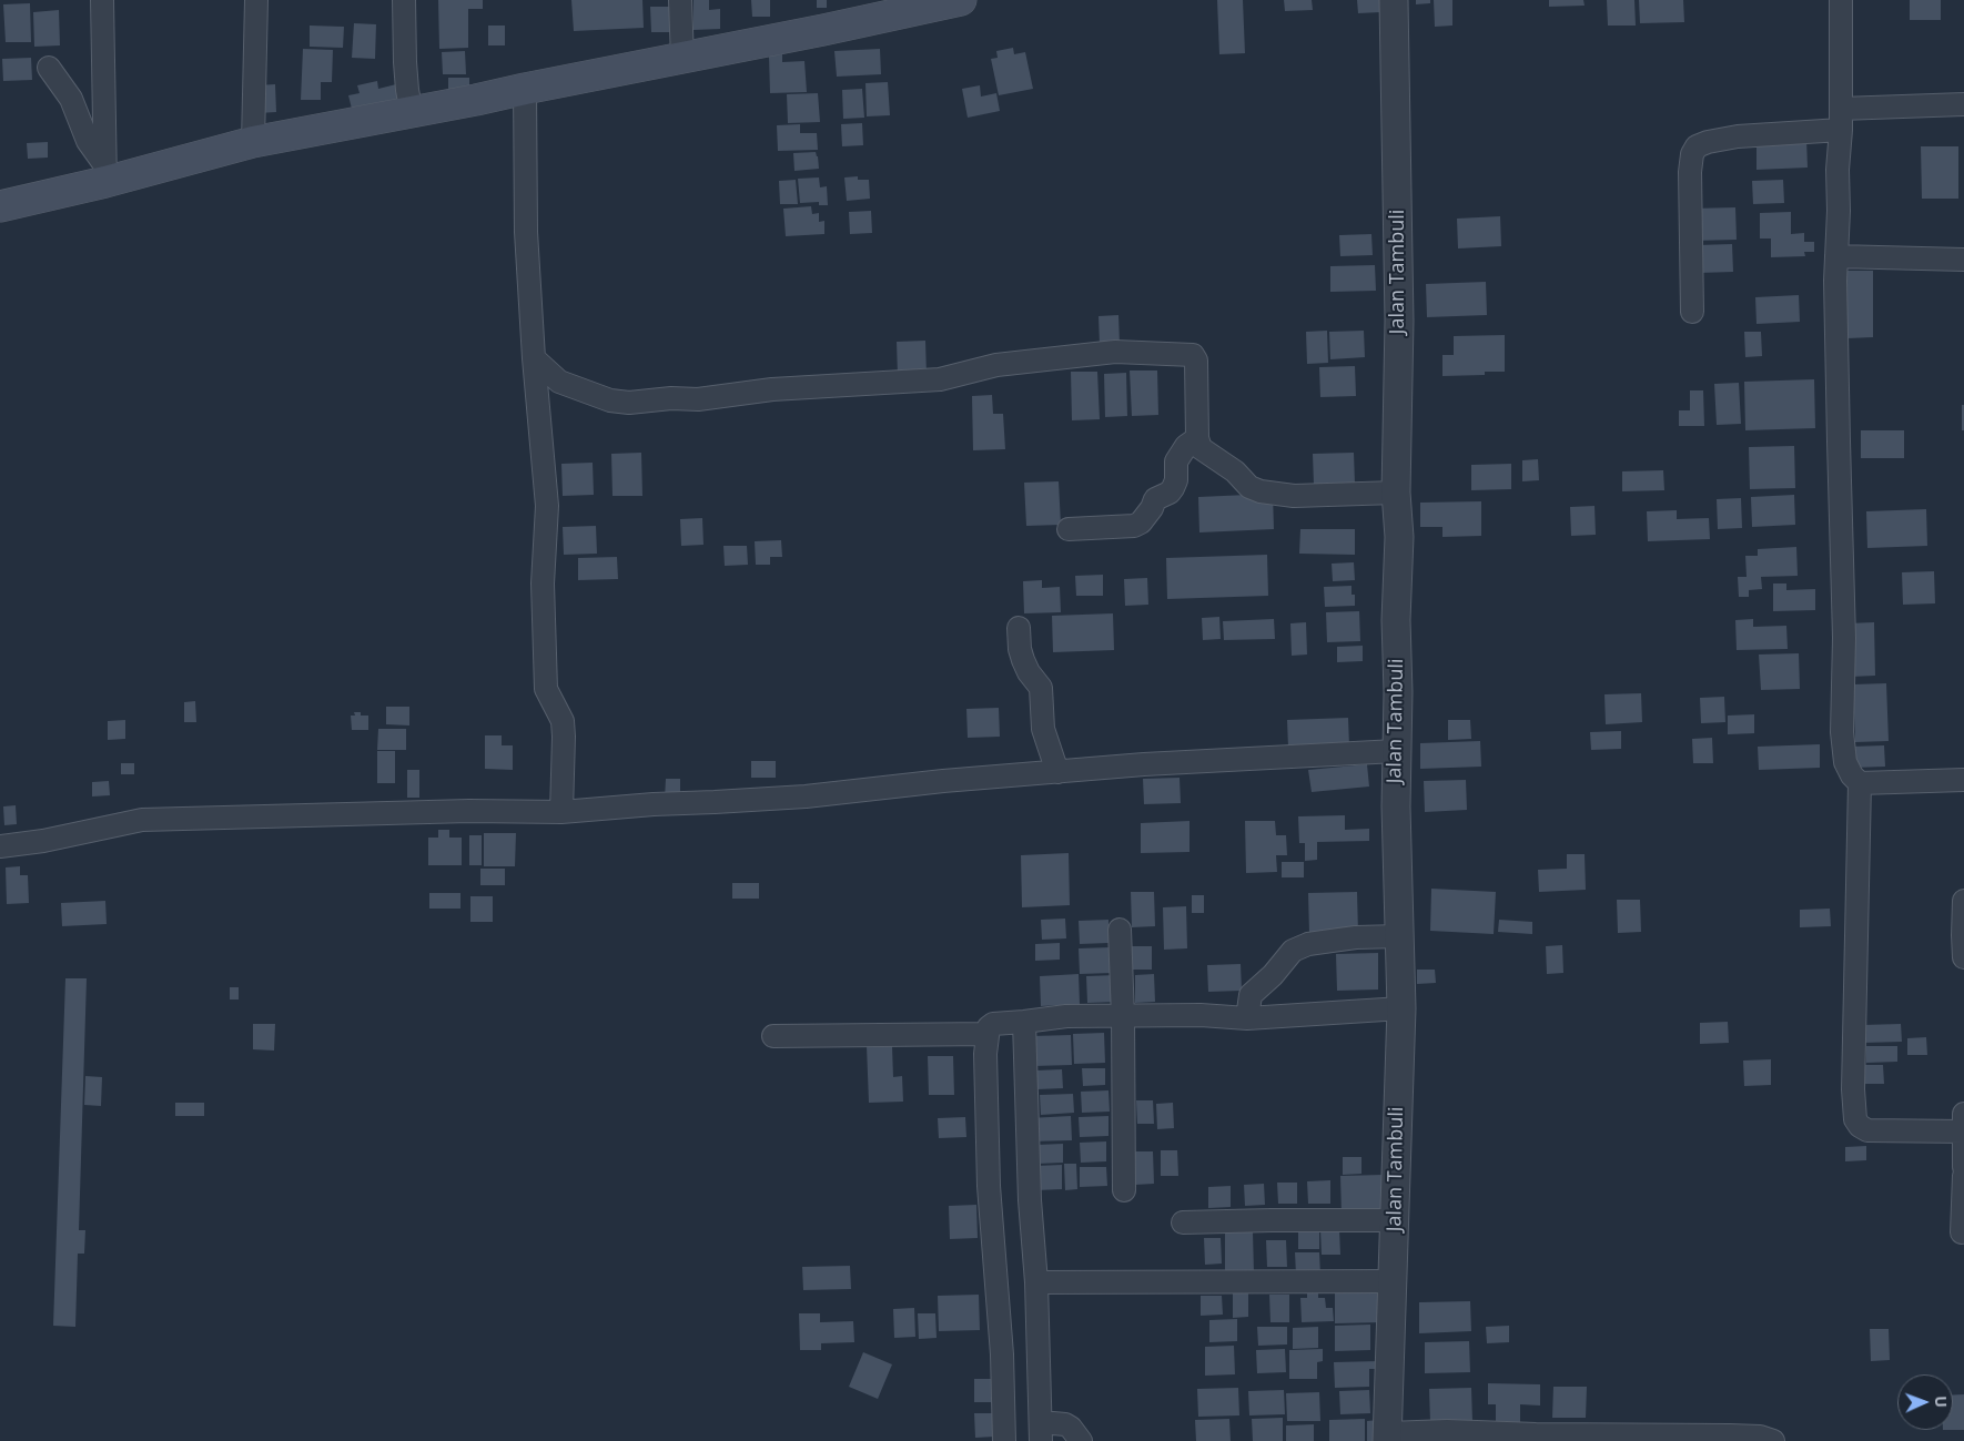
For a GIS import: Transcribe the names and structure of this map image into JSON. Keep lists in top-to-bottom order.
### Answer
{
  "streets": {
    "street": ["Jalan Tambuli"]
  },
  "north": "right"
}
